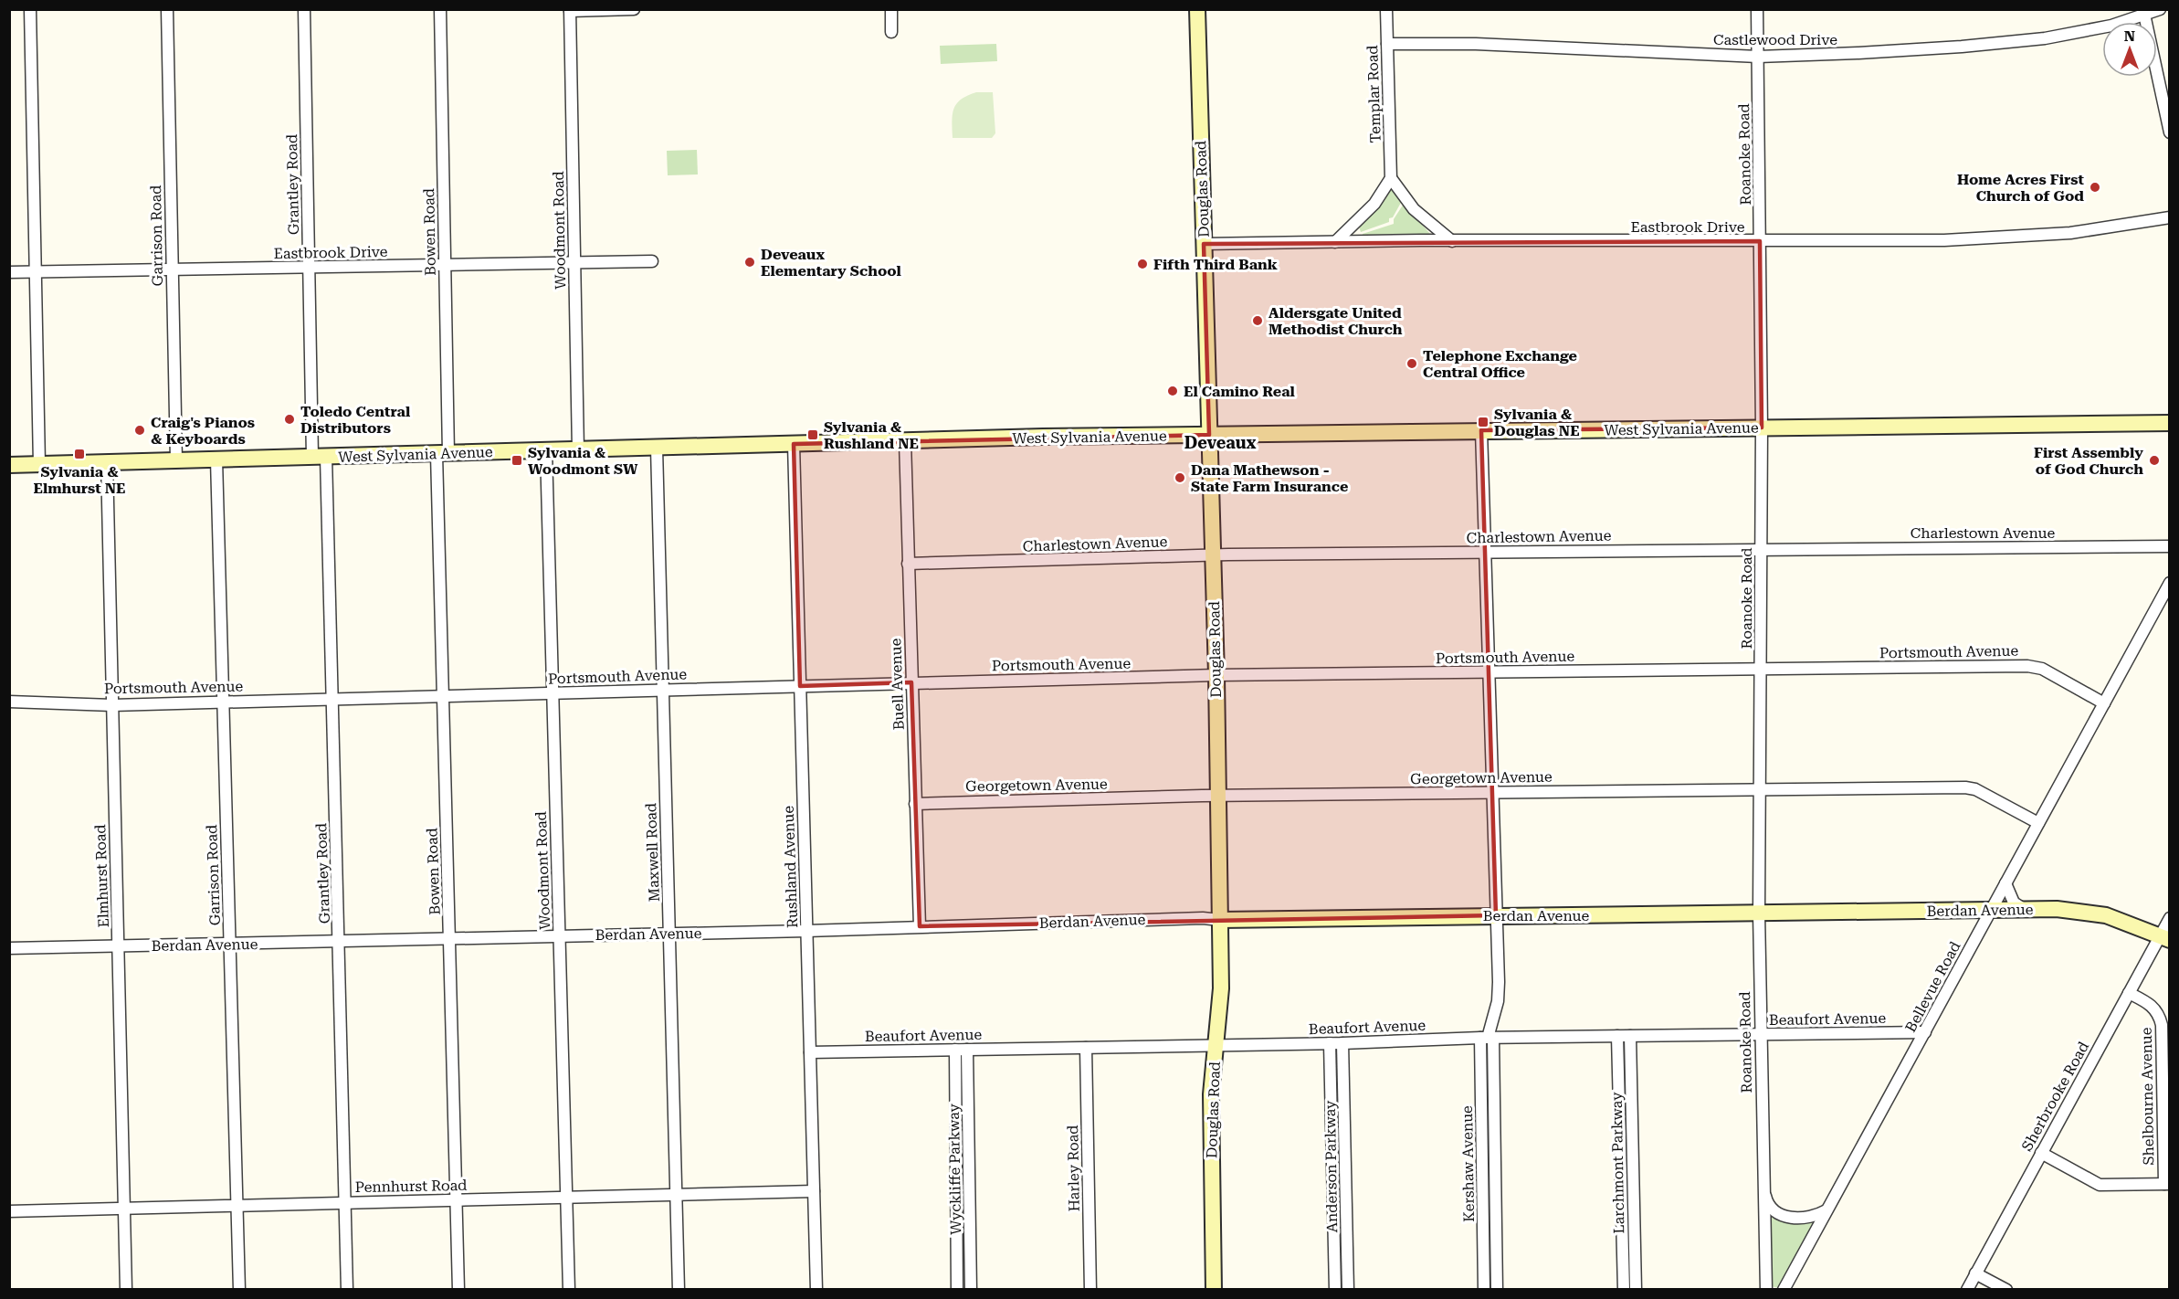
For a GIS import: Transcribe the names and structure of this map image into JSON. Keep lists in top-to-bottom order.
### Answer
{
  "streets": {
    "street": [
      "Castlewood Drive",
      "Templar Road",
      "Roanoke Road",
      "Grantley Road",
      "Douglas Road",
      "Eastbrook Drive",
      "Woodmont Road",
      "Bowen Road",
      "Garrison Road",
      "West Sylvania Avenue",
      "Charlestown Avenue",
      "Portsmouth Avenue",
      "Buell Avenue",
      "Georgetown Avenue",
      "Maxwell Road",
      "Rushland Avenue",
      "Elmhurst Road",
      "Berdan Avenue",
      "Bellevue Road",
      "Beaufort Avenue",
      "Sherbrooke Road",
      "Shelbourne Avenue",
      "Larchmont Parkway",
      "Kershaw Avenue",
      "Anderson Parkway",
      "Harley Road",
      "Wyckliffe Parkway",
      "Pennhurst Road"
    ]
  },
  "crossings": [
    ["Castlewood Drive", "Templar Road"],
    ["Castlewood Drive", "Roanoke Road"],
    ["Roanoke Road", "Eastbrook Drive"],
    ["Roanoke Road", "West Sylvania Avenue"],
    ["Roanoke Road", "Charlestown Avenue"],
    ["Roanoke Road", "Portsmouth Avenue"],
    ["Roanoke Road", "Georgetown Avenue"],
    ["Roanoke Road", "Berdan Avenue"],
    ["Roanoke Road", "Bellevue Road"],
    ["Roanoke Road", "Beaufort Avenue"],
    ["Grantley Road", "Eastbrook Drive"],
    ["Grantley Road", "West Sylvania Avenue"],
    ["Grantley Road", "Portsmouth Avenue"],
    ["Grantley Road", "Berdan Avenue"],
    ["Grantley Road", "Pennhurst Road"],
    ["Douglas Road", "Eastbrook Drive"],
    ["Douglas Road", "West Sylvania Avenue"],
    ["Douglas Road", "Charlestown Avenue"],
    ["Douglas Road", "Portsmouth Avenue"],
    ["Douglas Road", "Georgetown Avenue"],
    ["Douglas Road", "Berdan Avenue"],
    ["Douglas Road", "Beaufort Avenue"],
    ["Eastbrook Drive", "Woodmont Road"],
    ["Eastbrook Drive", "Bowen Road"],
    ["Eastbrook Drive", "Garrison Road"],
    ["Woodmont Road", "West Sylvania Avenue"],
    ["Woodmont Road", "Portsmouth Avenue"],
    ["Woodmont Road", "Berdan Avenue"],
    ["Woodmont Road", "Pennhurst Road"],
    ["Bowen Road", "West Sylvania Avenue"],
    ["Bowen Road", "Portsmouth Avenue"],
    ["Bowen Road", "Berdan Avenue"],
    ["Bowen Road", "Pennhurst Road"],
    ["Garrison Road", "West Sylvania Avenue"],
    ["Garrison Road", "Portsmouth Avenue"],
    ["Garrison Road", "Berdan Avenue"],
    ["Garrison Road", "Pennhurst Road"],
    ["West Sylvania Avenue", "Buell Avenue"],
    ["West Sylvania Avenue", "Maxwell Road"],
    ["West Sylvania Avenue", "Rushland Avenue"],
    ["West Sylvania Avenue", "Elmhurst Road"],
    ["West Sylvania Avenue", "Kershaw Avenue"],
    ["Charlestown Avenue", "Buell Avenue"],
    ["Charlestown Avenue", "Kershaw Avenue"],
    ["Portsmouth Avenue", "Buell Avenue"],
    ["Portsmouth Avenue", "Maxwell Road"],
    ["Portsmouth Avenue", "Rushland Avenue"],
    ["Portsmouth Avenue", "Elmhurst Road"],
    ["Portsmouth Avenue", "Bellevue Road"],
    ["Portsmouth Avenue", "Kershaw Avenue"],
    ["Buell Avenue", "Georgetown Avenue"],
    ["Buell Avenue", "Berdan Avenue"],
    ["Georgetown Avenue", "Bellevue Road"],
    ["Georgetown Avenue", "Kershaw Avenue"],
    ["Maxwell Road", "Berdan Avenue"],
    ["Maxwell Road", "Pennhurst Road"],
    ["Rushland Avenue", "Berdan Avenue"],
    ["Rushland Avenue", "Beaufort Avenue"],
    ["Rushland Avenue", "Pennhurst Road"],
    ["Elmhurst Road", "Berdan Avenue"],
    ["Elmhurst Road", "Pennhurst Road"],
    ["Berdan Avenue", "Bellevue Road"],
    ["Berdan Avenue", "Sherbrooke Road"],
    ["Berdan Avenue", "Kershaw Avenue"],
    ["Bellevue Road", "Beaufort Avenue"],
    ["Beaufort Avenue", "Larchmont Parkway"],
    ["Beaufort Avenue", "Kershaw Avenue"],
    ["Beaufort Avenue", "Anderson Parkway"],
    ["Beaufort Avenue", "Harley Road"],
    ["Beaufort Avenue", "Wyckliffe Parkway"],
    ["Sherbrooke Road", "Shelbourne Avenue"]
  ],
  "districts": ["Deveaux"],
  "places": {
    "other": [
      "Home Acres First Church of God",
      "Deveaux Elementary School",
      "Fifth Third Bank",
      "Aldersgate United Methodist Church",
      "Telephone Exchange Central Office",
      "El Camino Real",
      "Toledo Central Distributors",
      "Craig's Pianos & Keyboards",
      "First Assembly of God Church",
      "Dana Mathewson - State Farm Insurance"
    ],
    "transit": [
      "Sylvania & Douglas NE",
      "Sylvania & Rushland NE",
      "Sylvania & Elmhurst NE",
      "Sylvania & Woodmont SW"
    ]
  },
  "north": "top"
}
